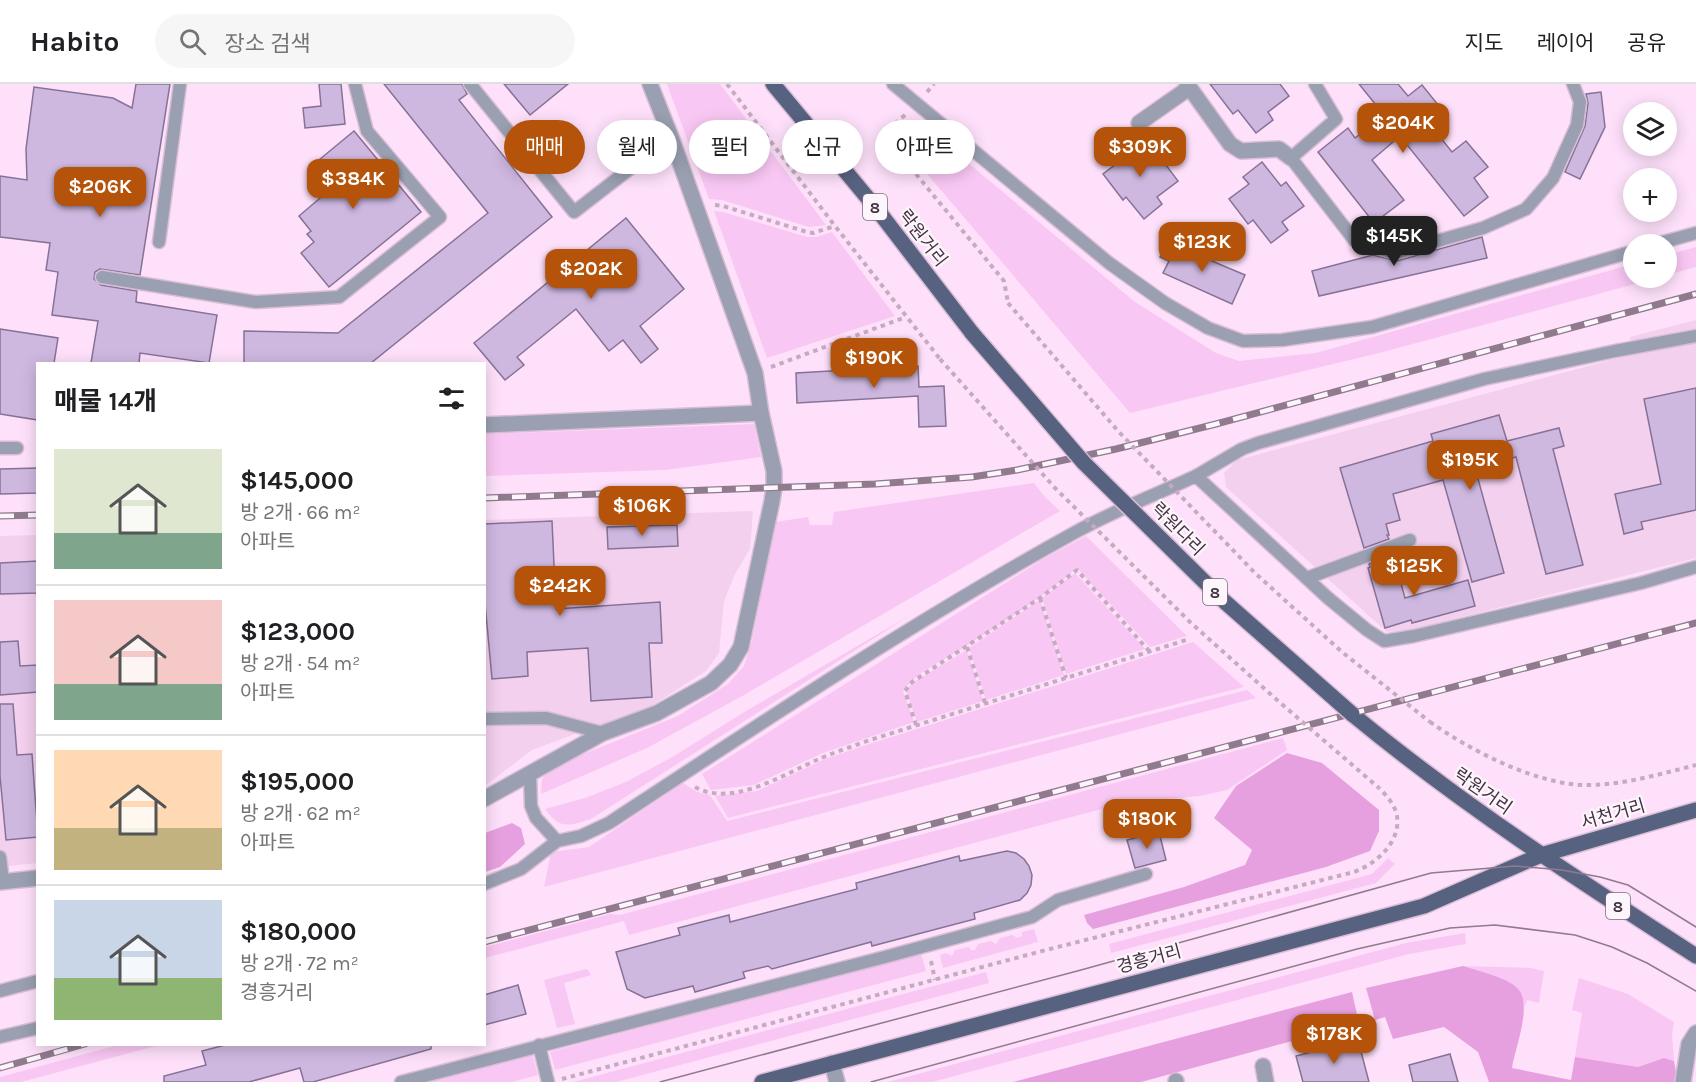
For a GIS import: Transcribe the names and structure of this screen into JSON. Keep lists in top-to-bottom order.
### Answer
{
  "streets": {
    "main road": [
      "8",
      "락원거리",
      "락원다리",
      "서천거리",
      "경흥거리"
    ]
  },
  "crossings": [
    ["8", "락원거리"],
    ["8", "서천거리"],
    ["8", "경흥거리"],
    ["락원거리", "락원다리"],
    ["락원거리", "서천거리"],
    ["락원거리", "경흥거리"],
    ["서천거리", "경흥거리"]
  ],
  "page": {
    "header": "Habito",
    "search": "장소 검색",
    "nav": ["지도", "레이어", "공유"],
    "map_buttons": ["+", "−"],
    "price": [
      "$204K",
      "$309K",
      "$384K",
      "$206K",
      "$145K",
      "$123K",
      "$202K",
      "$190K",
      "$195K",
      "$106K",
      "$125K",
      "$242K",
      "$180K",
      "$178K"
    ],
    "chip": [
      "매매",
      "월세",
      "필터",
      "신규",
      "아파트"
    ],
    "heading": "매물 14개",
    "list": [
      {
        "name": "$145,000",
        "note": "방 2개 · 66 m² · 아파트"
      },
      {
        "name": "$123,000",
        "note": "방 2개 · 54 m² · 아파트"
      },
      {
        "name": "$195,000",
        "note": "방 2개 · 62 m² · 아파트"
      },
      {
        "name": "$180,000",
        "note": "방 2개 · 72 m² · 경흥거리"
      }
    ]
  }
}
